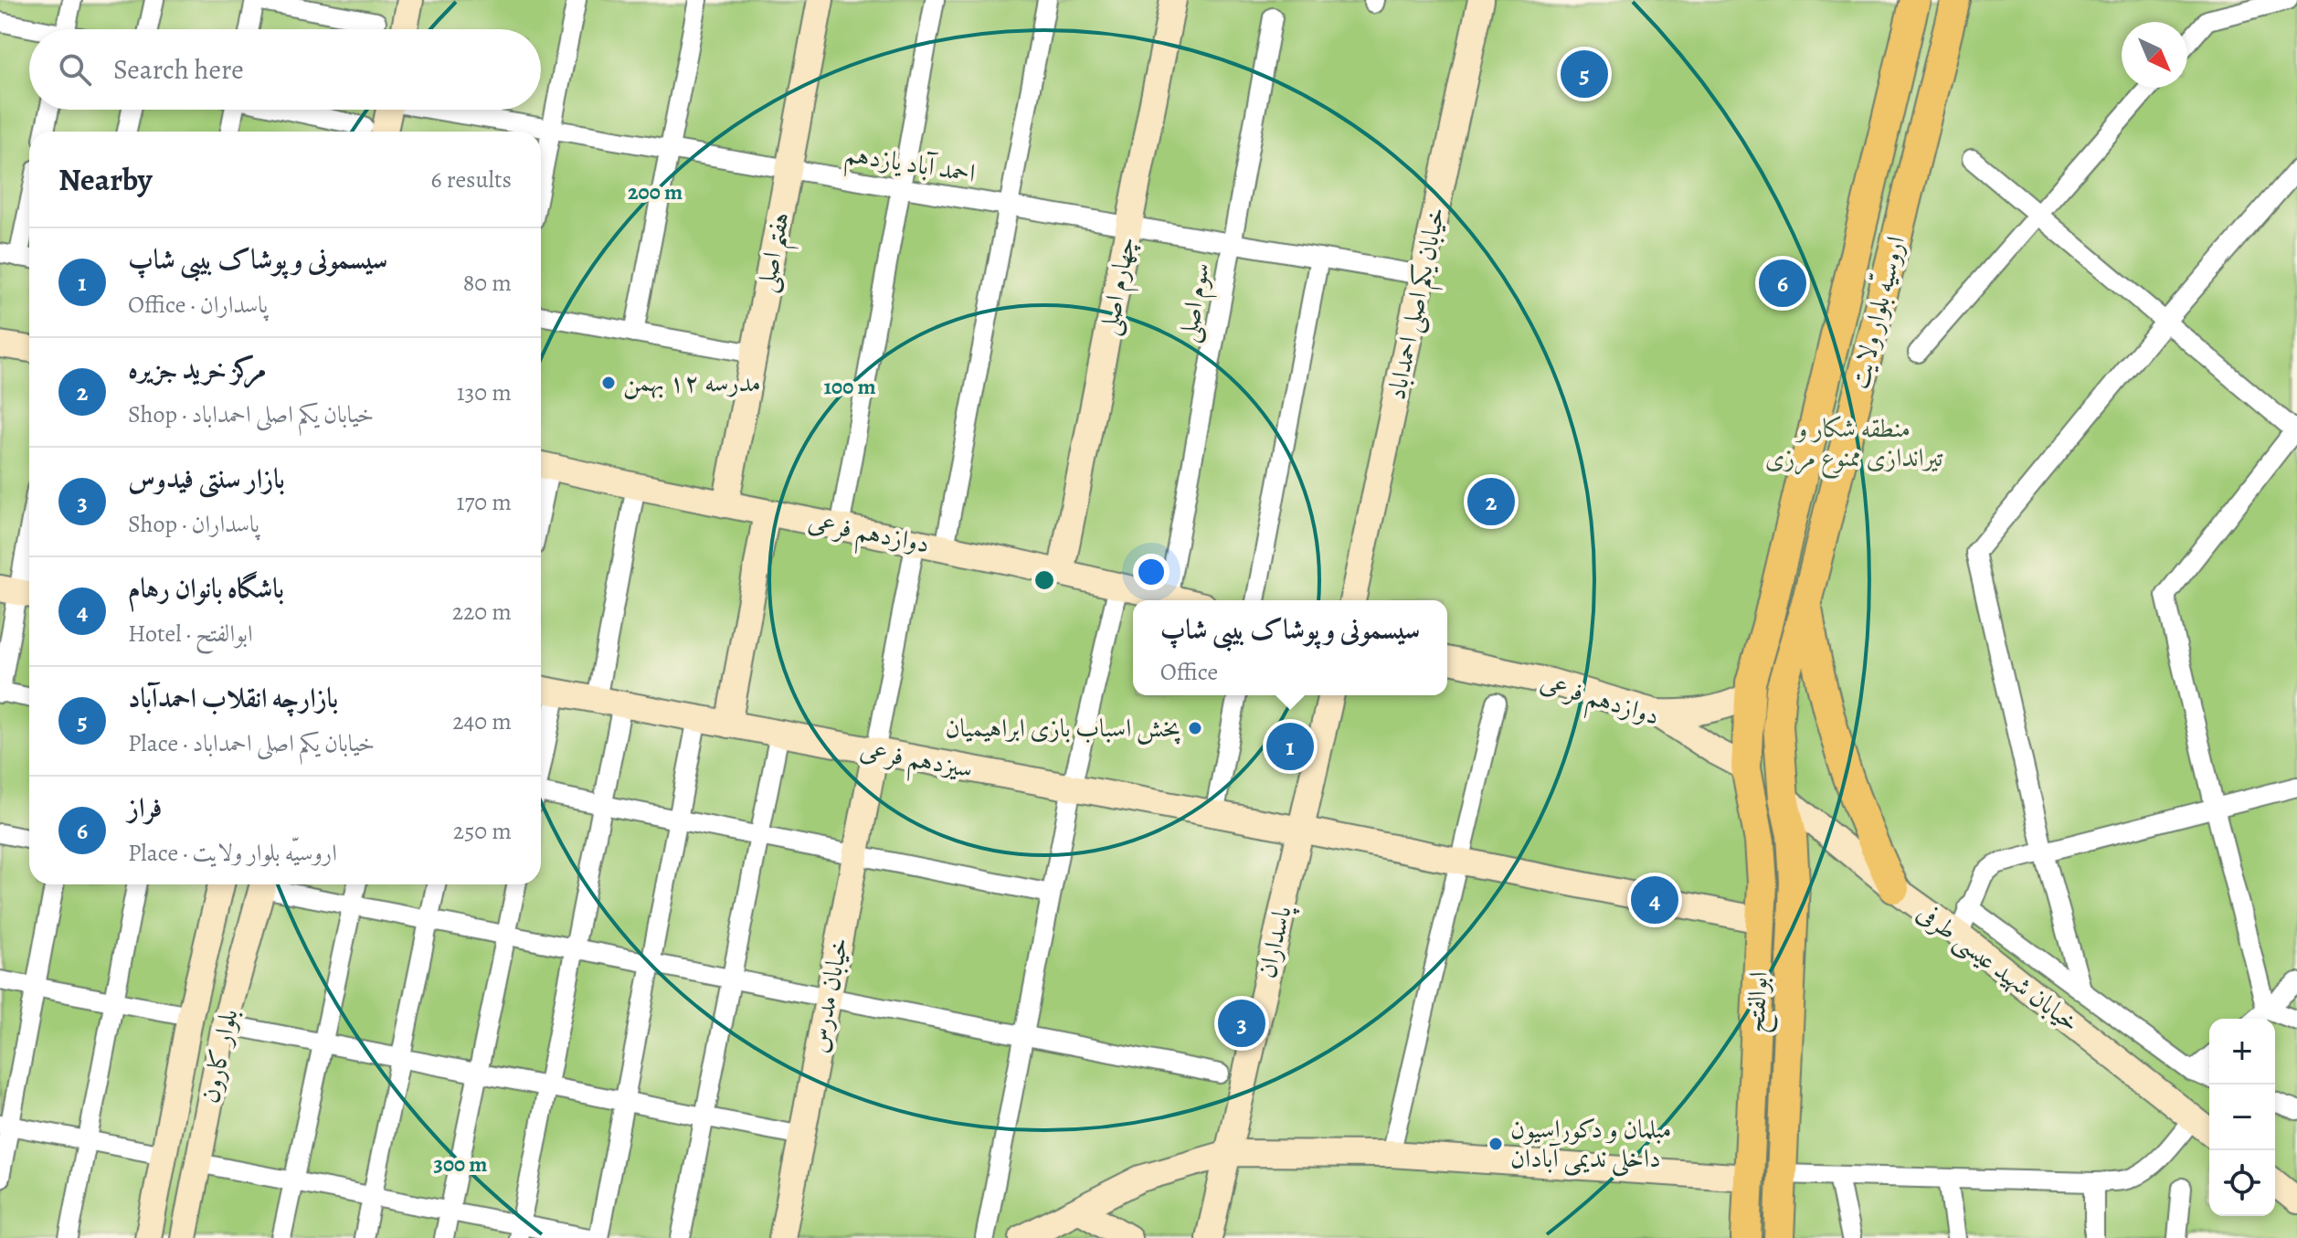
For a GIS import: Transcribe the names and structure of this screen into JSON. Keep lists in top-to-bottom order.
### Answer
{
  "streets": {
    "main road": ["اروسیّه بلوار ولایت", "ابوالفتح"],
    "street": [
      "احمد آباد یازدهم",
      "هفتم اصلی",
      "چهارم اصلی",
      "سوم اصلی",
      "خیابان یکم اصلی احمداباد",
      "دوازدهم فرعی",
      "سیزدهم فرعی",
      "پاسداران",
      "خیابان شهید عیسی طرفی",
      "خیابان مدرس",
      "بلوار کارون"
    ]
  },
  "crossings": [
    ["احمد آباد یازدهم", "هفتم اصلی"],
    ["احمد آباد یازدهم", "چهارم اصلی"],
    ["احمد آباد یازدهم", "سوم اصلی"],
    ["احمد آباد یازدهم", "خیابان یکم اصلی احمداباد"],
    ["هفتم اصلی", "دوازدهم فرعی"],
    ["چهارم اصلی", "دوازدهم فرعی"],
    ["سوم اصلی", "دوازدهم فرعی"],
    ["اروسیّه بلوار ولایت", "دوازدهم فرعی"],
    ["اروسیّه بلوار ولایت", "خیابان شهید عیسی طرفی"],
    ["اروسیّه بلوار ولایت", "ابوالفتح"],
    ["دوازدهم فرعی", "ابوالفتح"],
    ["سیزدهم فرعی", "پاسداران"],
    ["سیزدهم فرعی", "خیابان مدرس"],
    ["سیزدهم فرعی", "ابوالفتح"],
    ["خیابان شهید عیسی طرفی", "ابوالفتح"]
  ],
  "parks": ["منطقه شکار و تیراندازی ممنوع مرزی"],
  "places": ["مدرسه ۱۲ بهمن", "پخش اسباب بازی ابراهیمیان", "مبلمان و دکوراسیون داخلی ندیمی آبادان"],
  "north": "bottom right",
  "page": {
    "search": "Search here",
    "pins": [
      "5",
      "6",
      "2",
      "1",
      "4",
      "3"
    ],
    "heading": ["Nearby", "6 results"],
    "list": [
      {
        "mark": "1",
        "name": "سیسمونی و پوشاک بیبی شاپ",
        "note": "Office · پاسداران",
        "value": "80 m"
      },
      {
        "mark": "2",
        "name": "مرکز خرید جزیره",
        "note": "Shop · خیابان یکم اصلی احمداباد",
        "value": "130 m"
      },
      {
        "mark": "3",
        "name": "بازار سنتی فیدوس",
        "note": "Shop · پاسداران",
        "value": "170 m"
      },
      {
        "mark": "4",
        "name": "باشگاه بانوان رهام",
        "note": "Hotel · ابوالفتح",
        "value": "220 m"
      },
      {
        "mark": "5",
        "name": "بازارچه انقلاب احمدآباد",
        "note": "Place · خیابان یکم اصلی احمداباد",
        "value": "240 m"
      },
      {
        "mark": "6",
        "name": "فراز",
        "note": "Place · اروسیّه بلوار ولایت",
        "value": "250 m"
      }
    ],
    "popup": ["سیسمونی و پوشاک بیبی شاپ", "Office"],
    "map_buttons": ["+", "−"]
  },
  "rings": ["200 m", "100 m", "300 m"]
}
